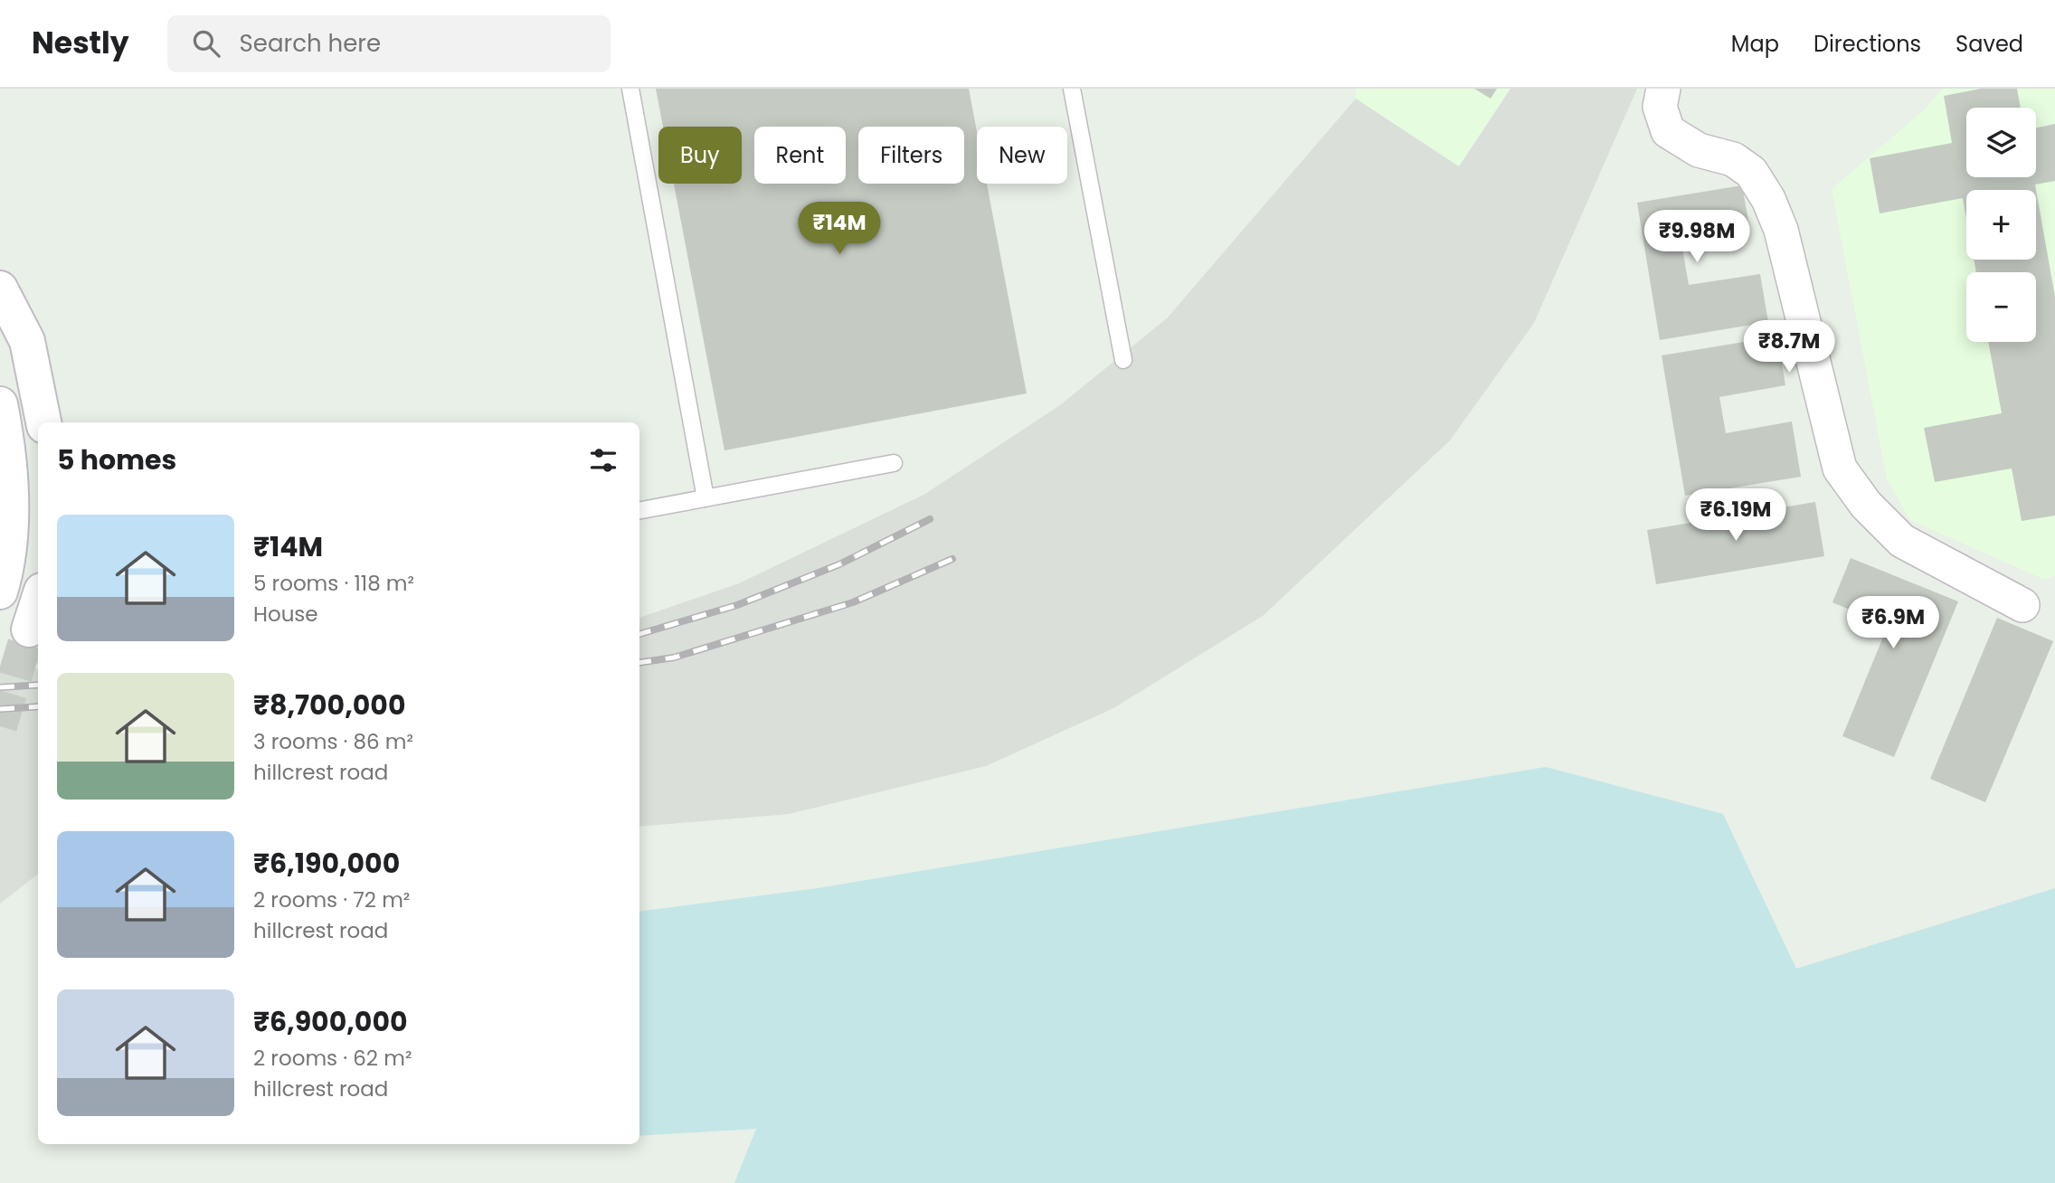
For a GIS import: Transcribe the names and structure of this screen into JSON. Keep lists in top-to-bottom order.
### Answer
{
  "page": {
    "header": "Nestly",
    "search": "Search here",
    "nav": ["Map", "Directions", "Saved"],
    "map_buttons": ["+", "−"],
    "chip": [
      "Buy",
      "Rent",
      "Filters",
      "New"
    ],
    "price": [
      "₹14M",
      "₹9.98M",
      "₹8.7M",
      "₹6.19M",
      "₹6.9M"
    ],
    "heading": "5 homes",
    "list": [
      {
        "name": "₹14M",
        "note": "5 rooms · 118 m² · House"
      },
      {
        "name": "₹8,700,000",
        "note": "3 rooms · 86 m² · hillcrest road"
      },
      {
        "name": "₹6,190,000",
        "note": "2 rooms · 72 m² · hillcrest road"
      },
      {
        "name": "₹6,900,000",
        "note": "2 rooms · 62 m² · hillcrest road"
      }
    ]
  }
}
